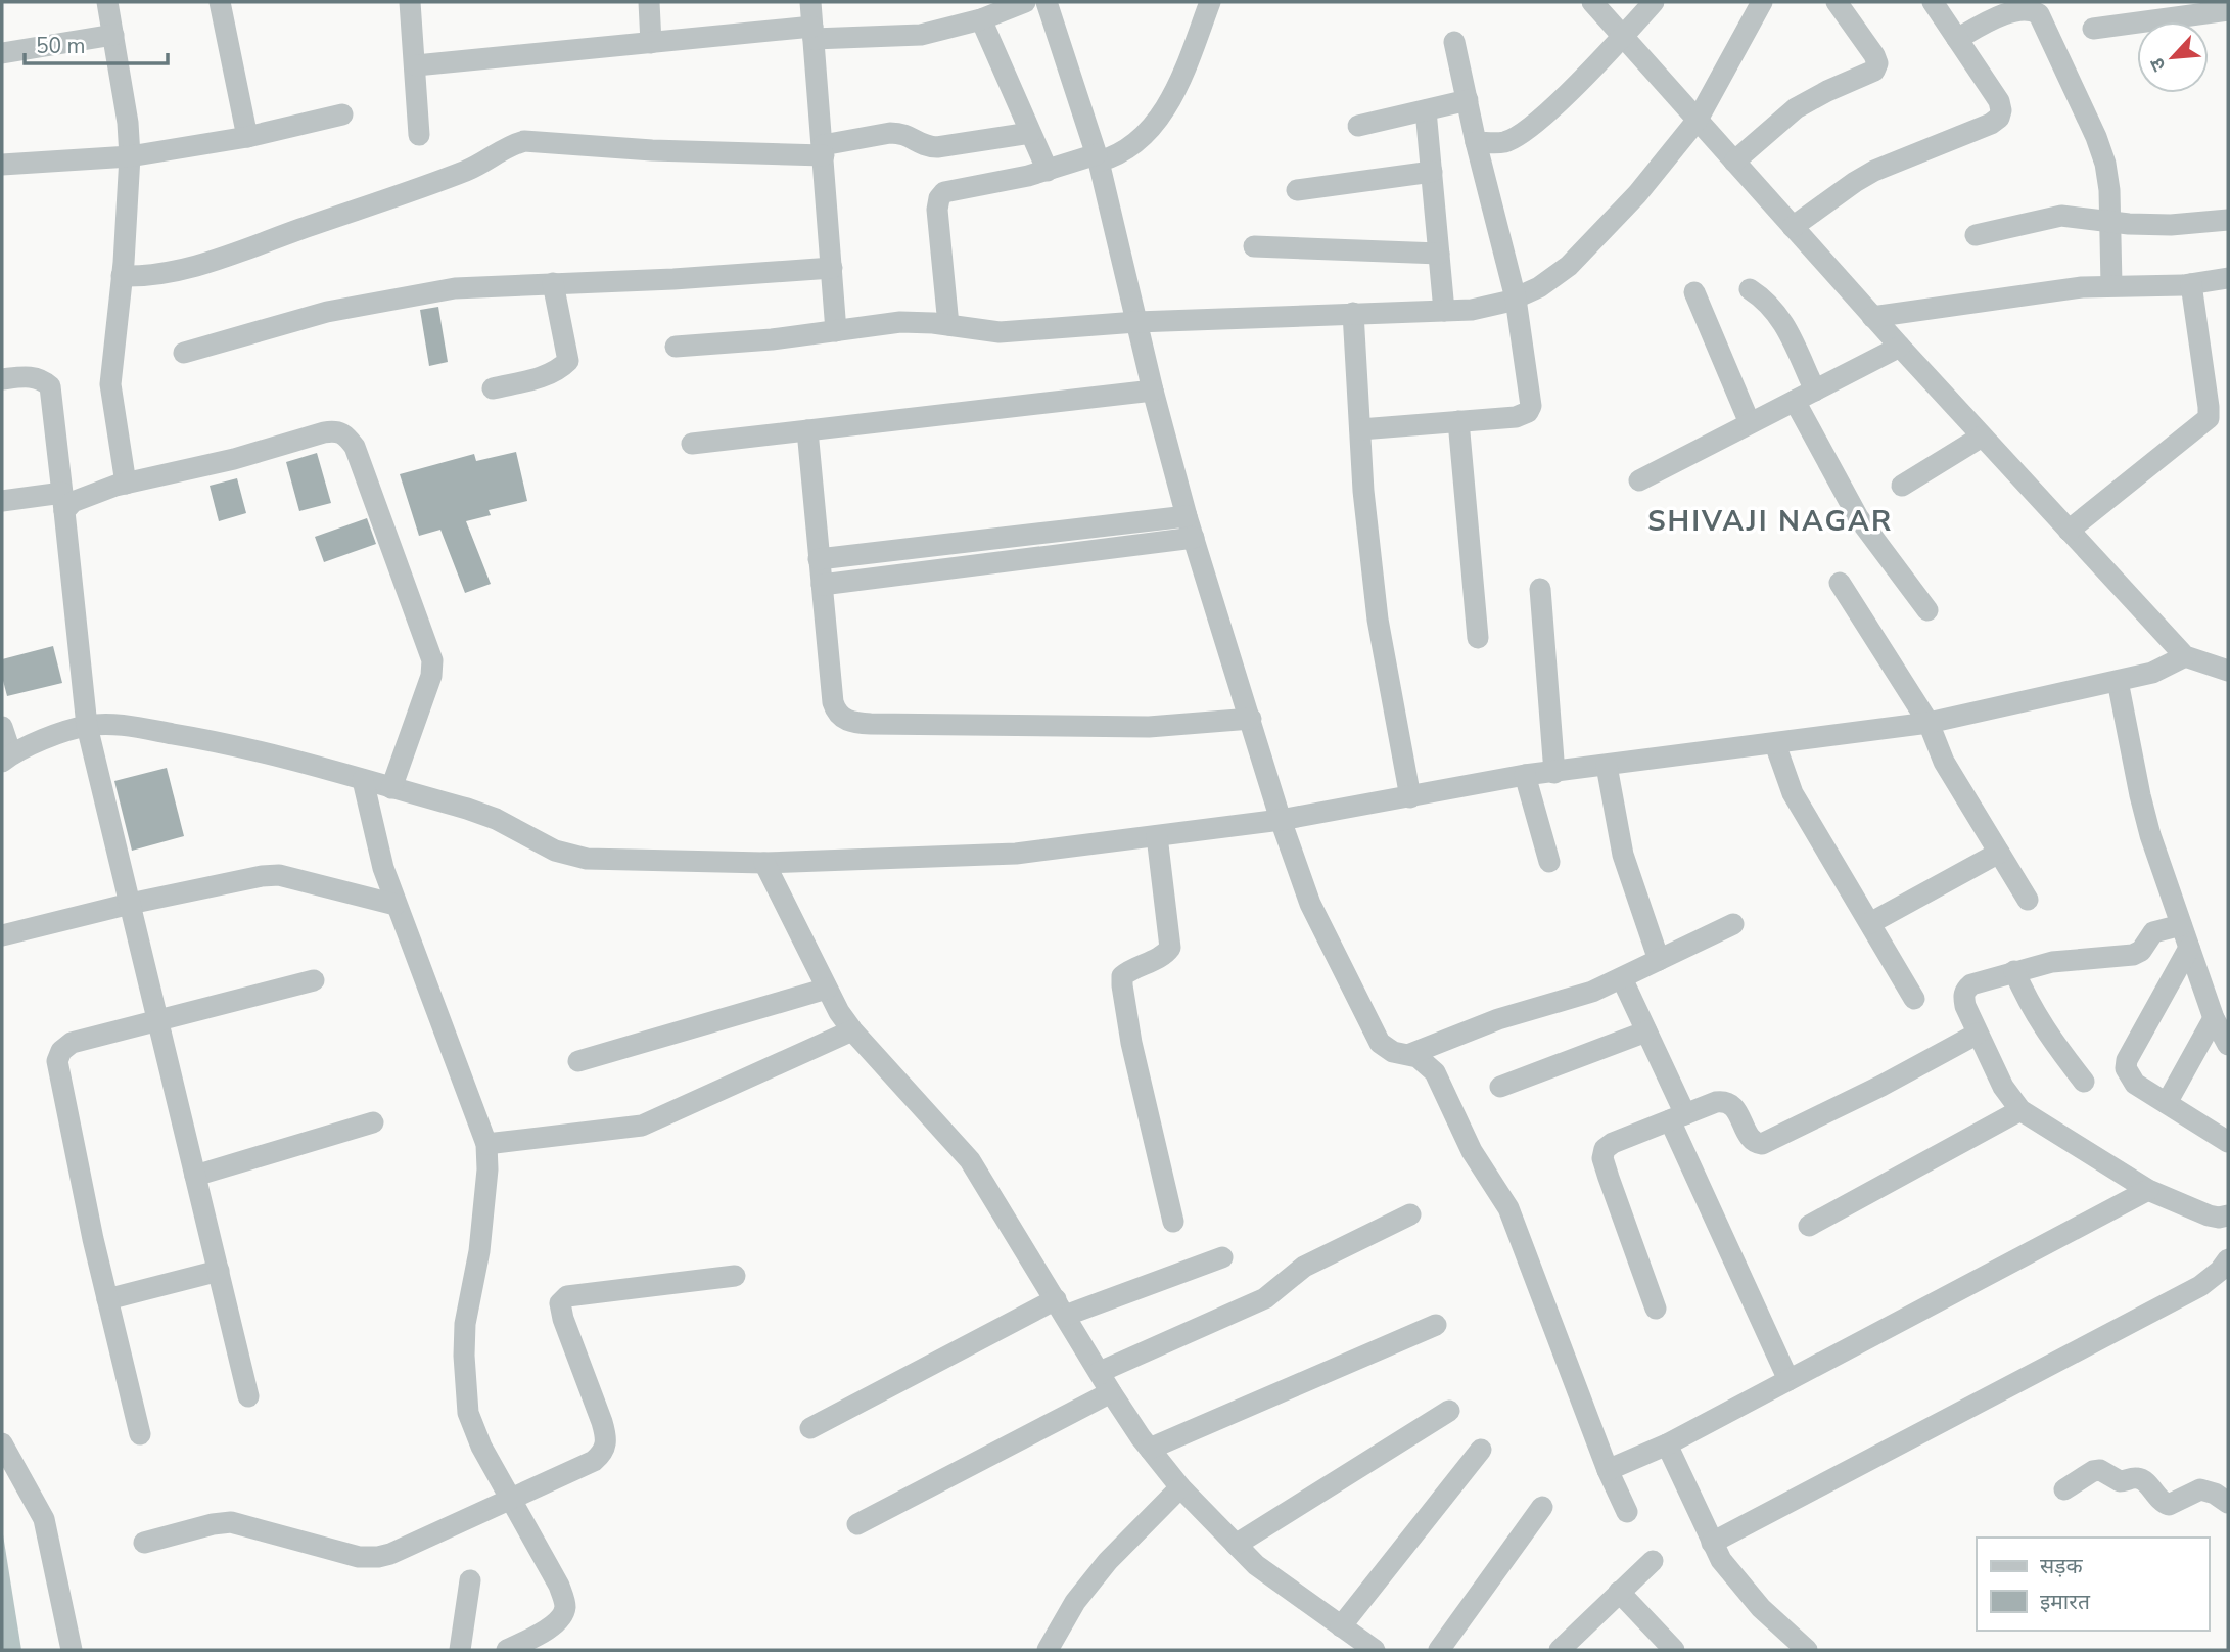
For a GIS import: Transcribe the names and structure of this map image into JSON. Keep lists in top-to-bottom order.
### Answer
{
  "districts": ["SHIVAJI NAGAR"],
  "legend": ["सड़क", "इमारत"],
  "scale_bar": "50 m",
  "north": "bottom left"
}
